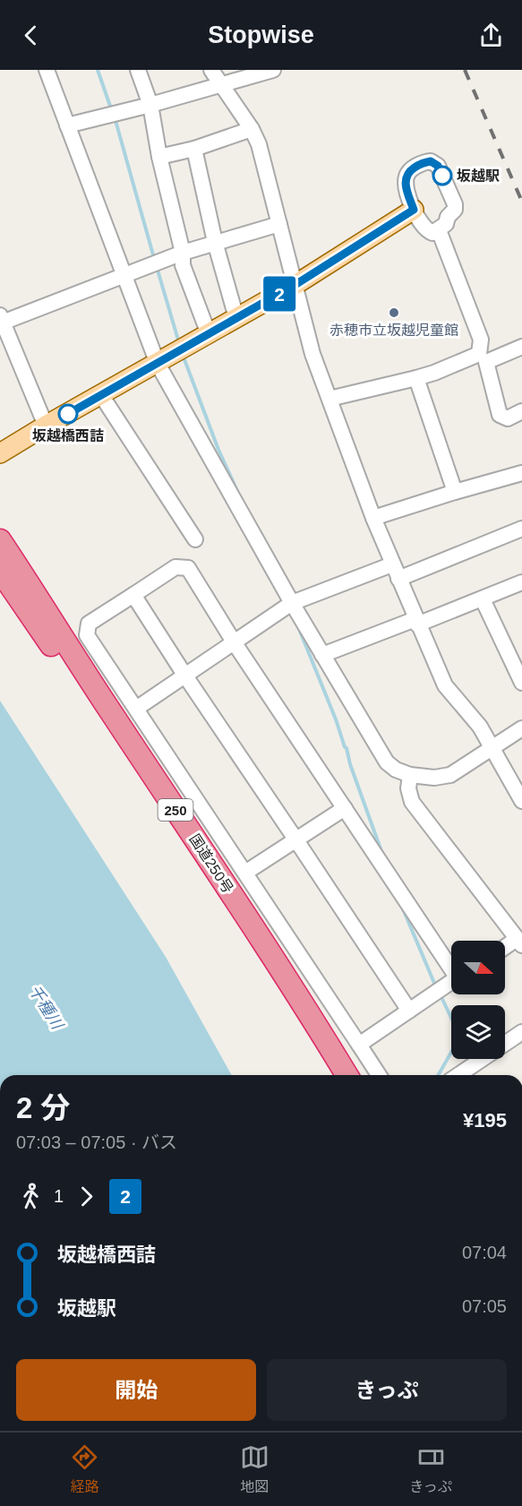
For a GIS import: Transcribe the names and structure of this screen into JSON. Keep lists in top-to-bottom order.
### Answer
{
  "streets": {
    "highway": ["250", "国道250号"]
  },
  "water": ["千種川"],
  "places": ["坂越駅", "赤穂市立坂越児童館", "坂越橋西詰"],
  "lines": ["bus line 2"],
  "north": "right",
  "page": {
    "header": "Stopwise",
    "on_map": "2",
    "heading": ["2 分", "07:03 – 07:05 · バス", "¥195"],
    "legs": ["1", "2"],
    "list": [
      {
        "name": "坂越橋西詰",
        "value": "07:04"
      },
      {
        "name": "坂越駅",
        "value": "07:05"
      }
    ],
    "buttons": ["開始", "きっぷ"],
    "tabs": ["経路", "地図", "きっぷ"]
  }
}
